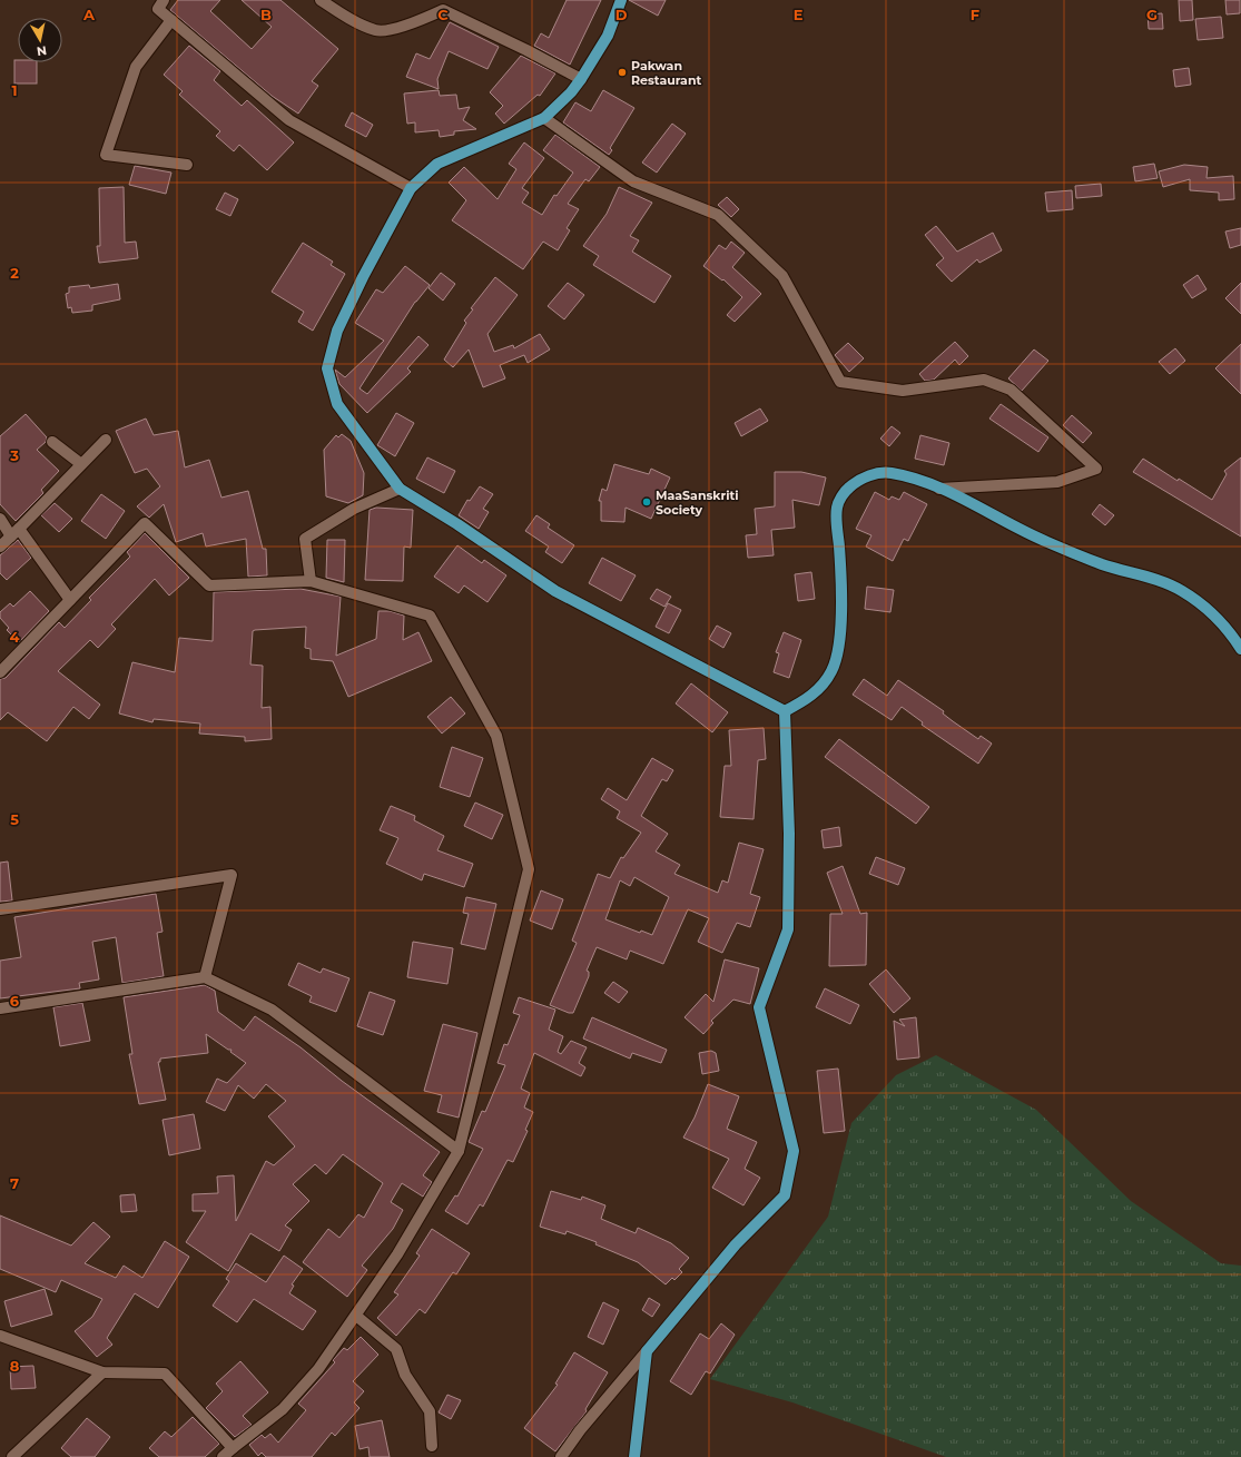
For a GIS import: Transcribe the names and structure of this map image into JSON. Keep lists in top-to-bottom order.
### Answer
{
  "places": ["Pakwan Restaurant", "MaaSanskriti Society"],
  "north": "bottom",
  "grid": {
    "columns": [
      "A",
      "B",
      "C",
      "D",
      "E",
      "F",
      "G"
    ],
    "rows": [
      "1",
      "2",
      "3",
      "4",
      "5",
      "6",
      "7",
      "8"
    ]
  }
}
